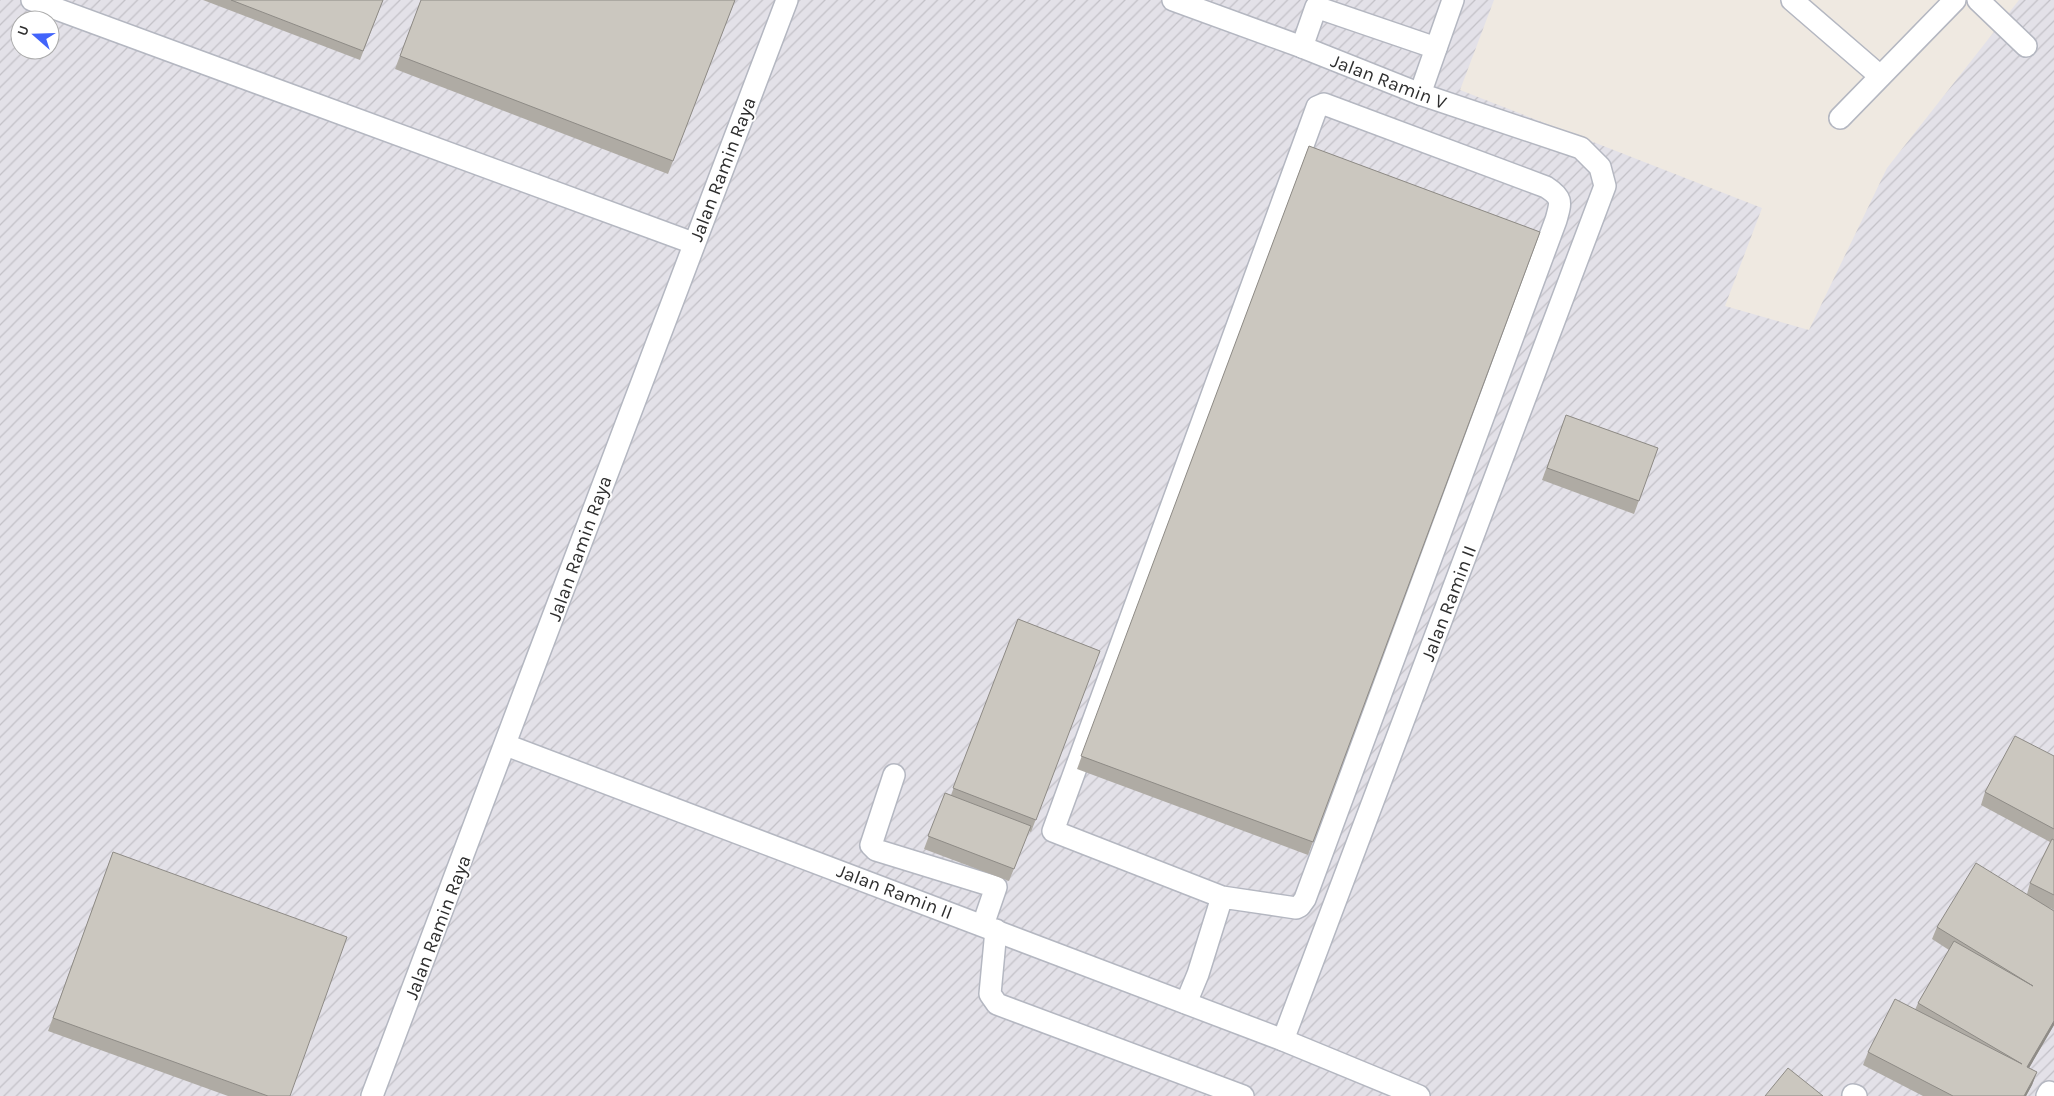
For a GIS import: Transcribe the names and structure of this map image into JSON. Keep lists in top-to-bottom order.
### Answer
{
  "streets": {
    "lane": ["Jalan Ramin V", "Jalan Ramin Raya", "Jalan Ramin II"]
  },
  "crossings": [
    ["Jalan Ramin V", "Jalan Ramin II"],
    ["Jalan Ramin Raya", "Jalan Ramin II"]
  ],
  "north": "left"
}
